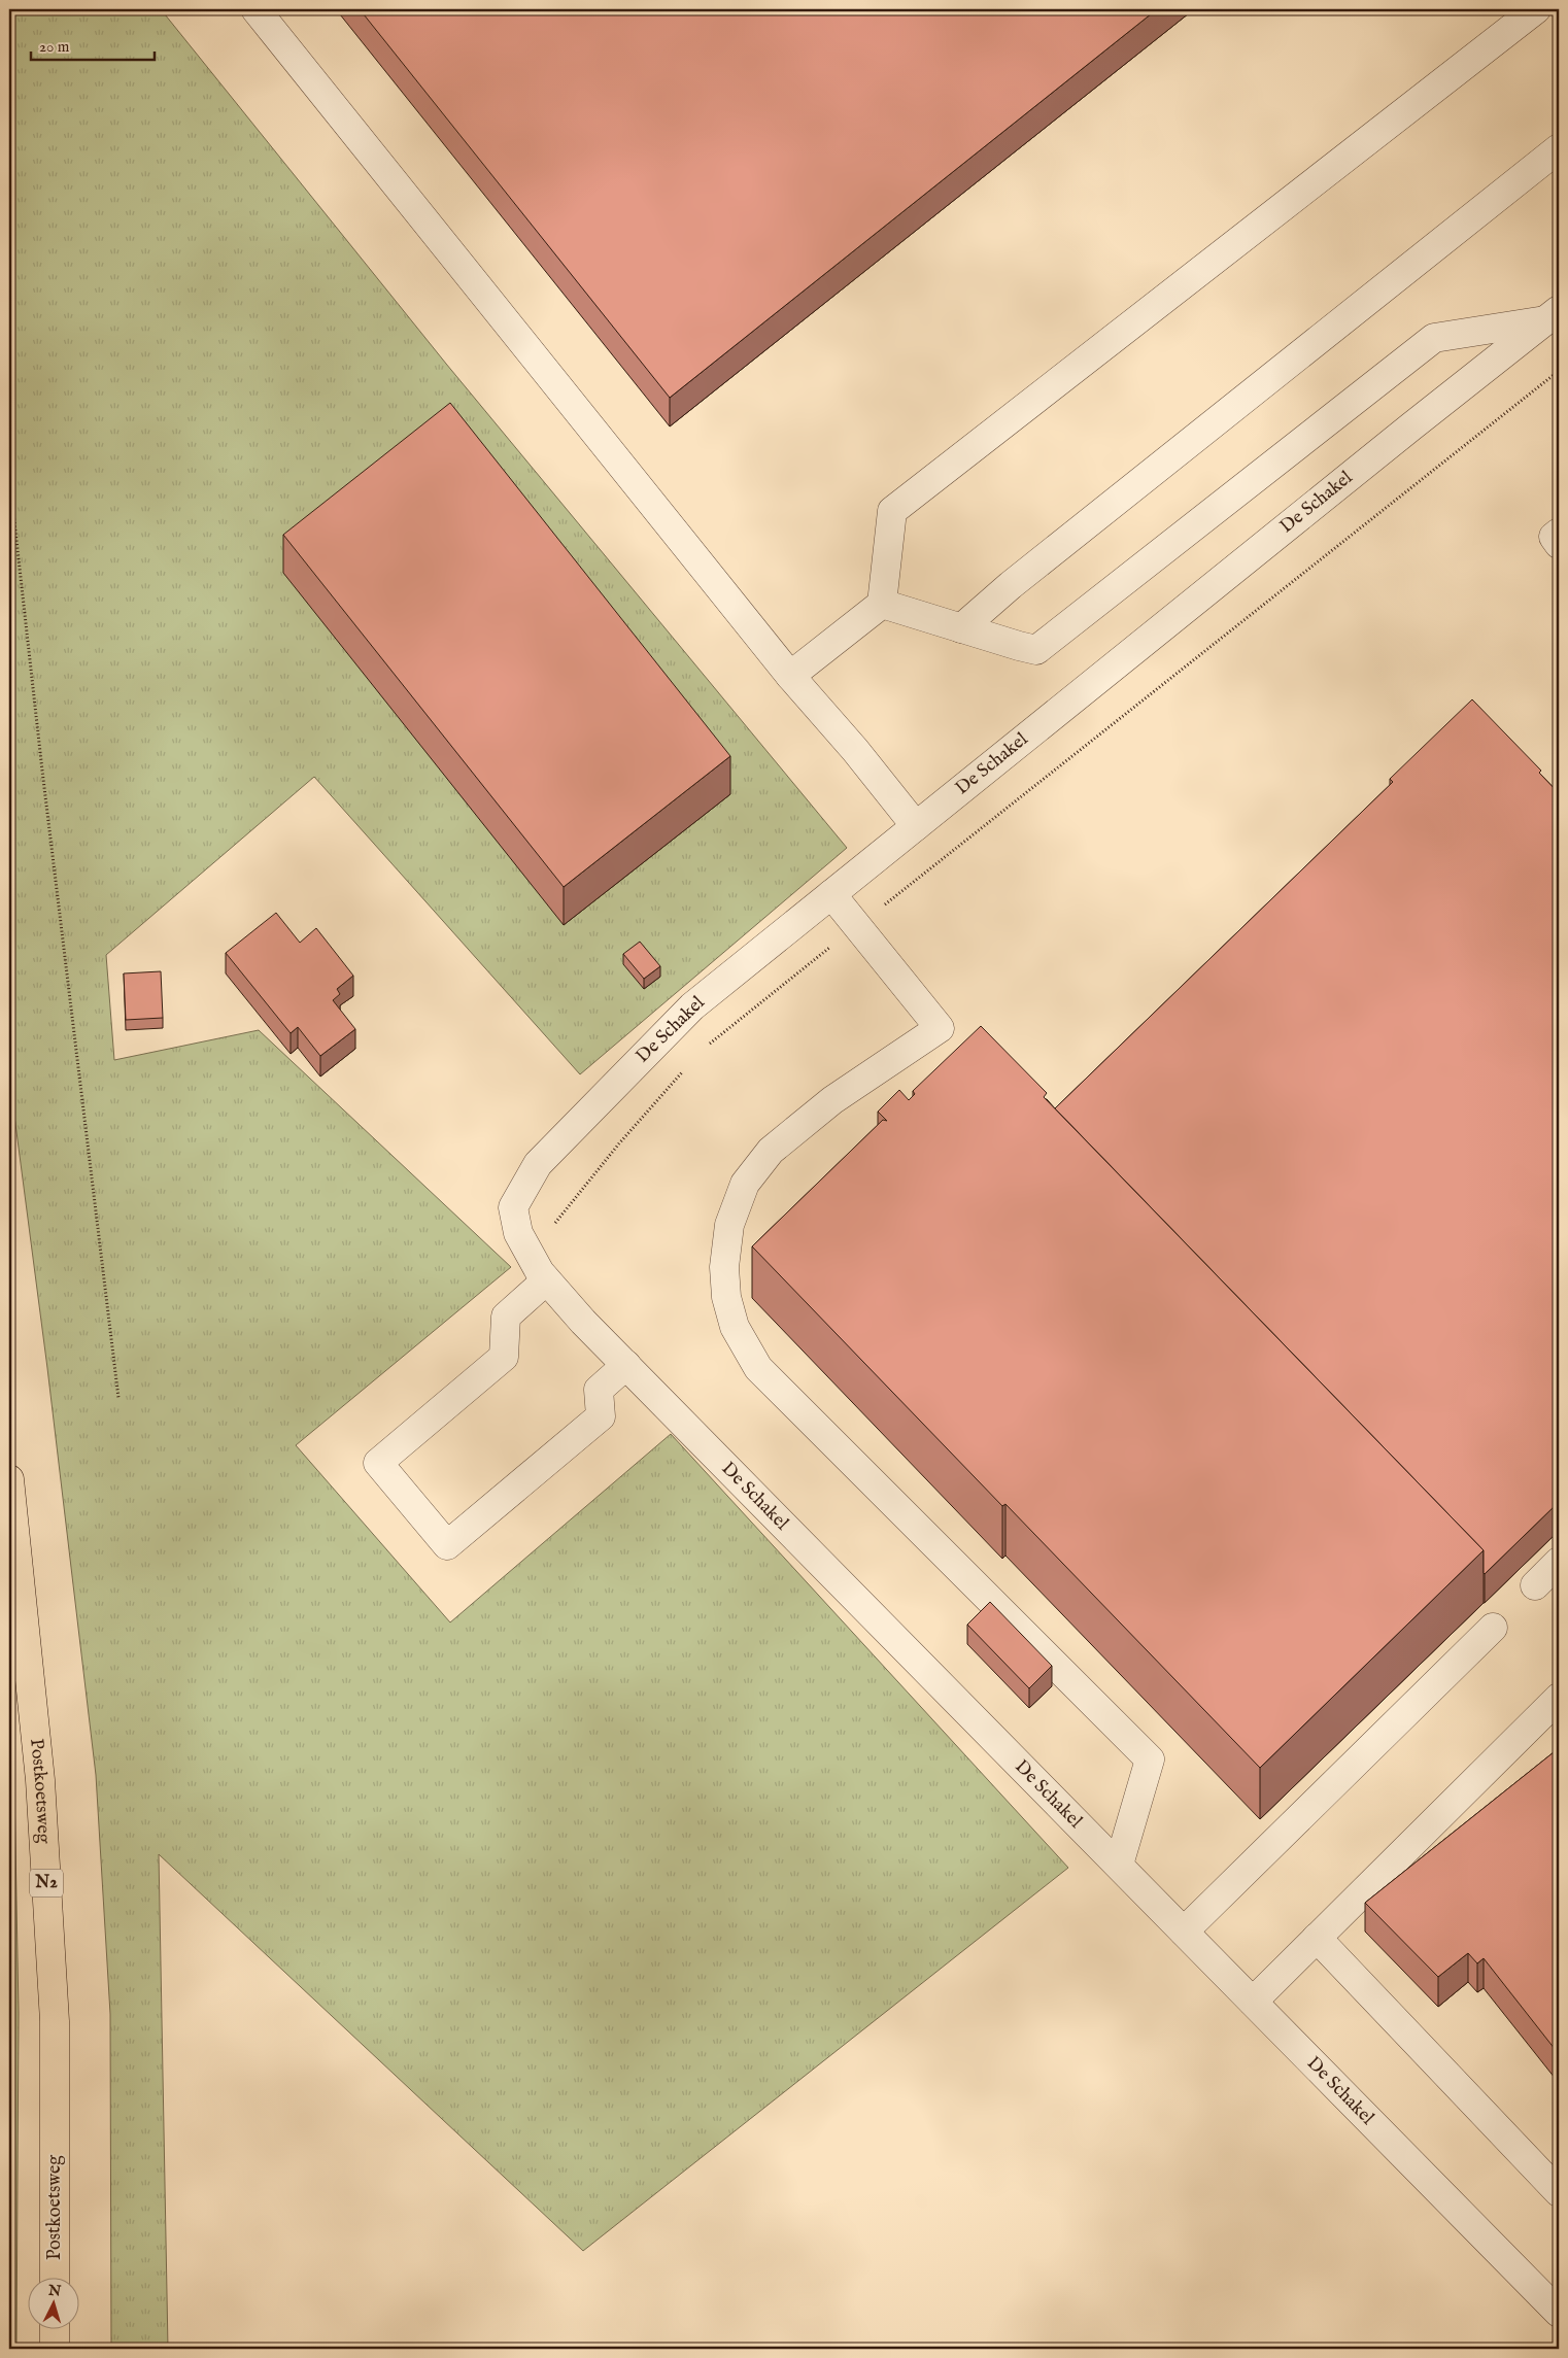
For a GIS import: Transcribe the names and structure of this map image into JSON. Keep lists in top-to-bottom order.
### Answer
{
  "streets": {
    "highway": ["Postkoetsweg", "N2"],
    "street": ["De Schakel"]
  },
  "scale_bar": "20 m",
  "north": "top"
}
